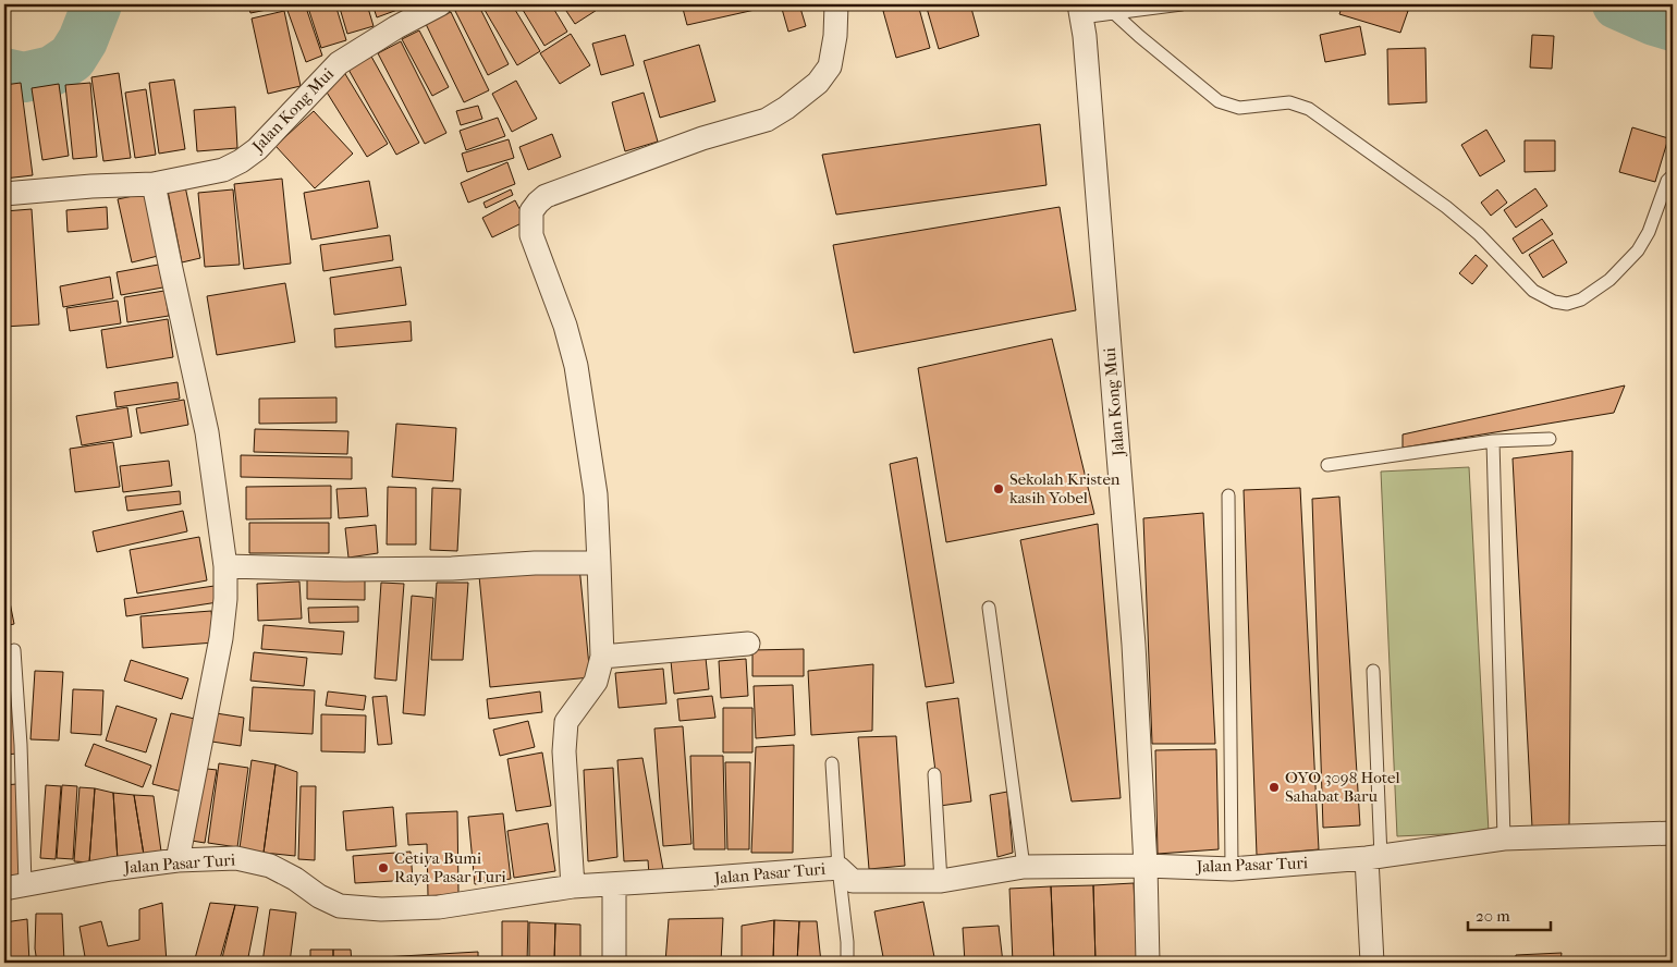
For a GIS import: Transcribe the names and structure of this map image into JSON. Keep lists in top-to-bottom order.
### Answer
{
  "streets": {
    "street": ["Jalan Kong Mui", "Jalan Pasar Turi"]
  },
  "crossings": [
    ["Jalan Kong Mui", "Jalan Pasar Turi"]
  ],
  "places": ["Sekolah Kristen kasih Yobel", "OYO 3098 Hotel Sahabat Baru", "Cetiya Bumi Raya Pasar Turi"],
  "scale_bar": "20 m"
}
